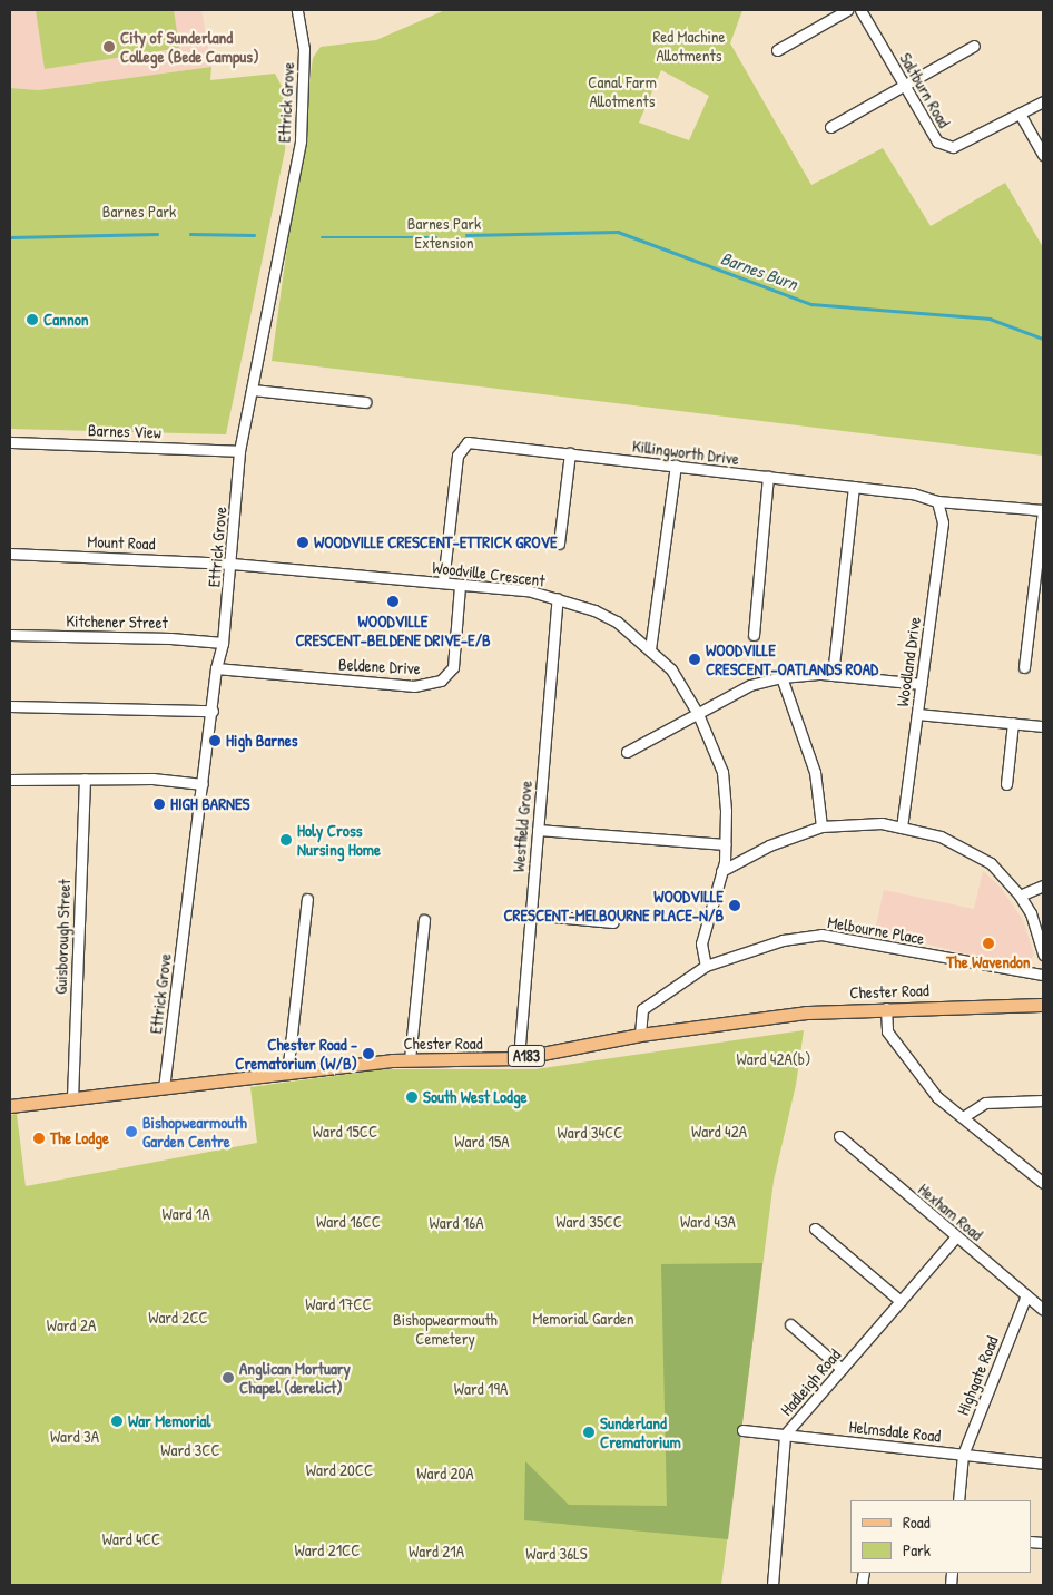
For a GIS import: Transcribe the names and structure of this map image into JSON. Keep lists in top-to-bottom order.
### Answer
{
  "streets": {
    "main road": ["Chester Road", "A183"],
    "street": [
      "Saltburn Road",
      "Ettrick Grove",
      "Barnes View",
      "Killingworth Drive",
      "Mount Road",
      "Woodville Crescent",
      "Kitchener Street",
      "Woodland Drive",
      "Beldene Drive",
      "Westfield Grove",
      "Melbourne Place",
      "Guisborough Street",
      "Hexham Road",
      "Highgate Road",
      "Hadleigh Road",
      "Helmsdale Road"
    ]
  },
  "crossings": [
    ["Ettrick Grove", "Barnes View"],
    ["Ettrick Grove", "Mount Road"],
    ["Ettrick Grove", "Woodville Crescent"],
    ["Ettrick Grove", "Kitchener Street"],
    ["Ettrick Grove", "Beldene Drive"],
    ["Ettrick Grove", "Chester Road"],
    ["Killingworth Drive", "Woodville Crescent"],
    ["Killingworth Drive", "Woodland Drive"],
    ["Mount Road", "Woodville Crescent"],
    ["Woodville Crescent", "Beldene Drive"],
    ["Woodville Crescent", "Westfield Grove"],
    ["Woodville Crescent", "Melbourne Place"],
    ["Westfield Grove", "Chester Road"],
    ["Guisborough Street", "Chester Road"],
    ["Hexham Road", "Highgate Road"],
    ["Hexham Road", "Hadleigh Road"],
    ["Highgate Road", "Helmsdale Road"],
    ["Hadleigh Road", "Helmsdale Road"]
  ],
  "water": ["Barnes Burn"],
  "parks": [
    "Red Machine Allotments",
    "Canal Farm Allotments",
    "Barnes Park",
    "Barnes Park Extension",
    "Ward 42A(b)",
    "Ward 15CC",
    "Ward 42A",
    "Ward 34CC",
    "Ward 15A",
    "Ward 1A",
    "Ward 16CC",
    "Ward 35CC",
    "Ward 43A",
    "Ward 16A",
    "Ward 17CC",
    "Ward 2CC",
    "Bishopwearmouth Cemetery",
    "Memorial Garden",
    "Ward 2A",
    "Ward 19A",
    "Ward 3A",
    "Ward 3CC",
    "Ward 20CC",
    "Ward 20A",
    "Ward 4CC",
    "Ward 21CC",
    "Ward 21A",
    "Ward 36LS"
  ],
  "places": [
    "City of Sunderland College (Bede Campus)",
    "Cannon",
    "WOODVILLE CRESCENT-ETTRICK GROVE",
    "WOODVILLE CRESCENT-BELDENE DRIVE-E/B",
    "WOODVILLE CRESCENT-OATLANDS ROAD",
    "High Barnes",
    "HIGH BARNES",
    "Holy Cross Nursing Home",
    "WOODVILLE CRESCENT-MELBOURNE PLACE-N/B",
    "The Wavendon",
    "Chester Road - Crematorium (W/B)",
    "South West Lodge",
    "Bishopwearmouth Garden Centre",
    "The Lodge",
    "Anglican Mortuary Chapel (derelict)",
    "War Memorial",
    "Sunderland Crematorium"
  ],
  "legend": ["Road", "Park"]
}
